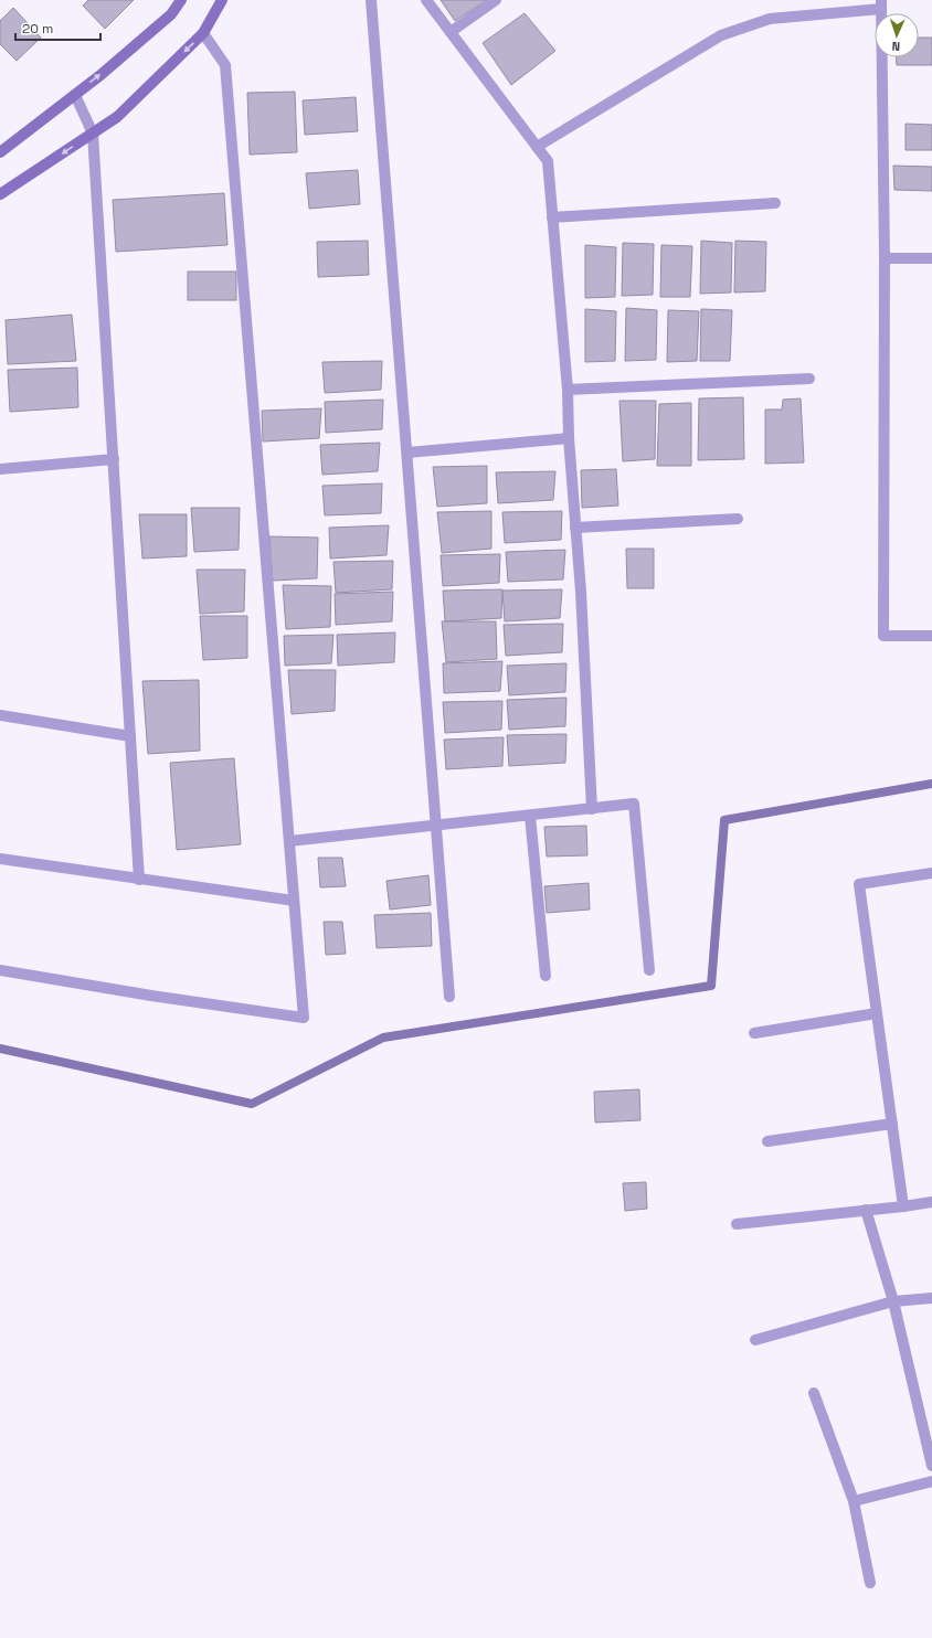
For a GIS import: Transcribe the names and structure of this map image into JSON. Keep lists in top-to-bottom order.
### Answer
{
  "scale_bar": "20 m",
  "north": "bottom"
}
